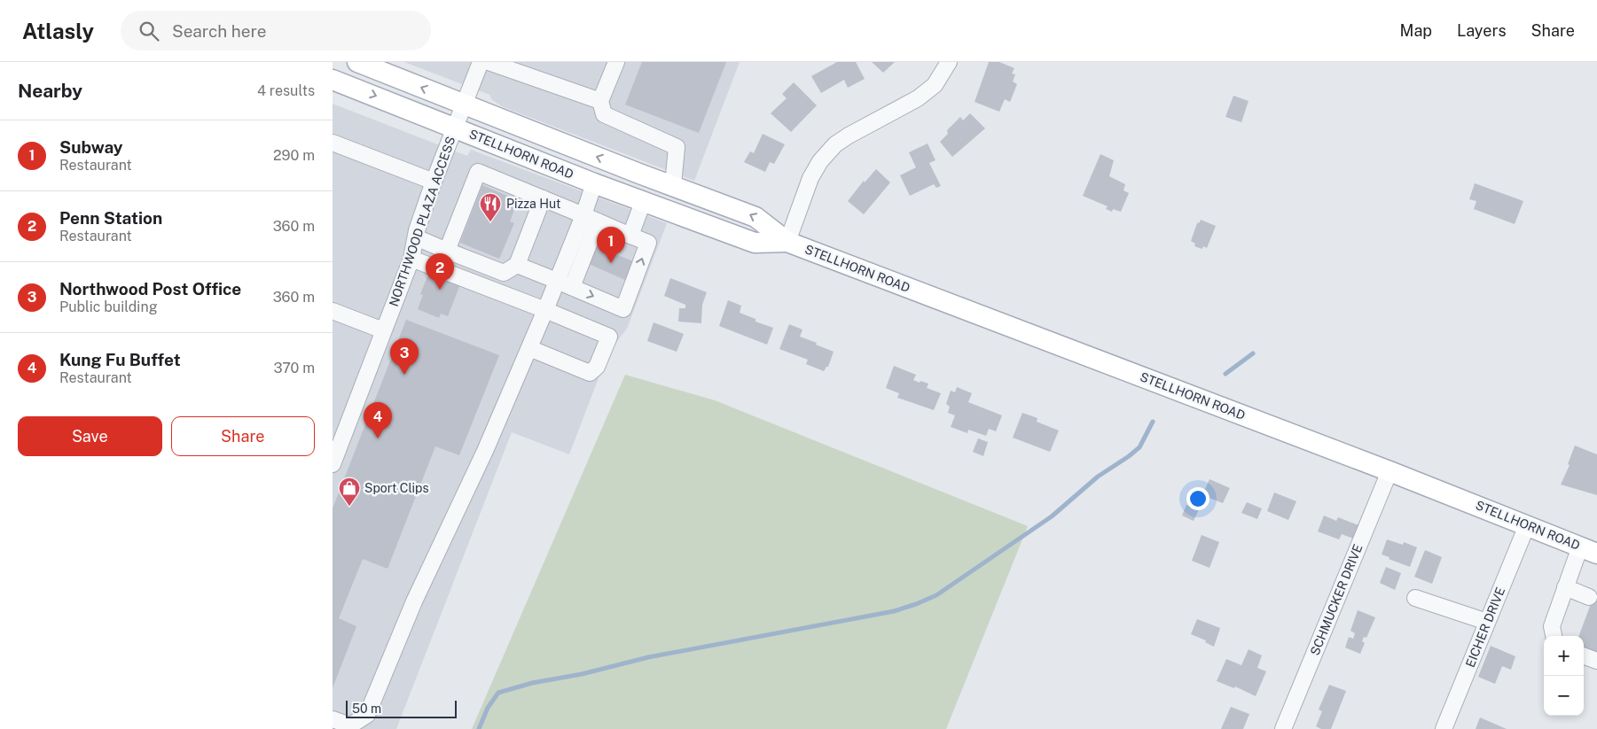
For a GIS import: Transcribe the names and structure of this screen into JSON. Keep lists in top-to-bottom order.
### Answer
{
  "streets": {
    "main road": ["STELLHORN ROAD"],
    "street": ["NORTHWOOD PLAZA ACCESS", "SCHMUCKER DRIVE", "EICHER DRIVE"]
  },
  "crossings": [
    ["STELLHORN ROAD", "NORTHWOOD PLAZA ACCESS"],
    ["STELLHORN ROAD", "SCHMUCKER DRIVE"],
    ["STELLHORN ROAD", "EICHER DRIVE"]
  ],
  "places": {
    "restaurant": ["Pizza Hut"],
    "shop": ["Sport Clips"]
  },
  "scale_bar": "50 m",
  "page": {
    "header": "Atlasly",
    "search": "Search here",
    "nav": ["Map", "Layers", "Share"],
    "heading": ["Nearby", "4 results"],
    "list": [
      {
        "mark": "1",
        "name": "Subway",
        "note": "Restaurant",
        "value": "290 m"
      },
      {
        "mark": "2",
        "name": "Penn Station",
        "note": "Restaurant",
        "value": "360 m"
      },
      {
        "mark": "3",
        "name": "Northwood Post Office",
        "note": "Public building",
        "value": "360 m"
      },
      {
        "mark": "4",
        "name": "Kung Fu Buffet",
        "note": "Restaurant",
        "value": "370 m"
      }
    ],
    "pins": [
      "1",
      "2",
      "3",
      "4"
    ],
    "buttons": ["Save", "Share"],
    "map_buttons": ["+", "−"],
    "scale": "50 m"
  }
}
